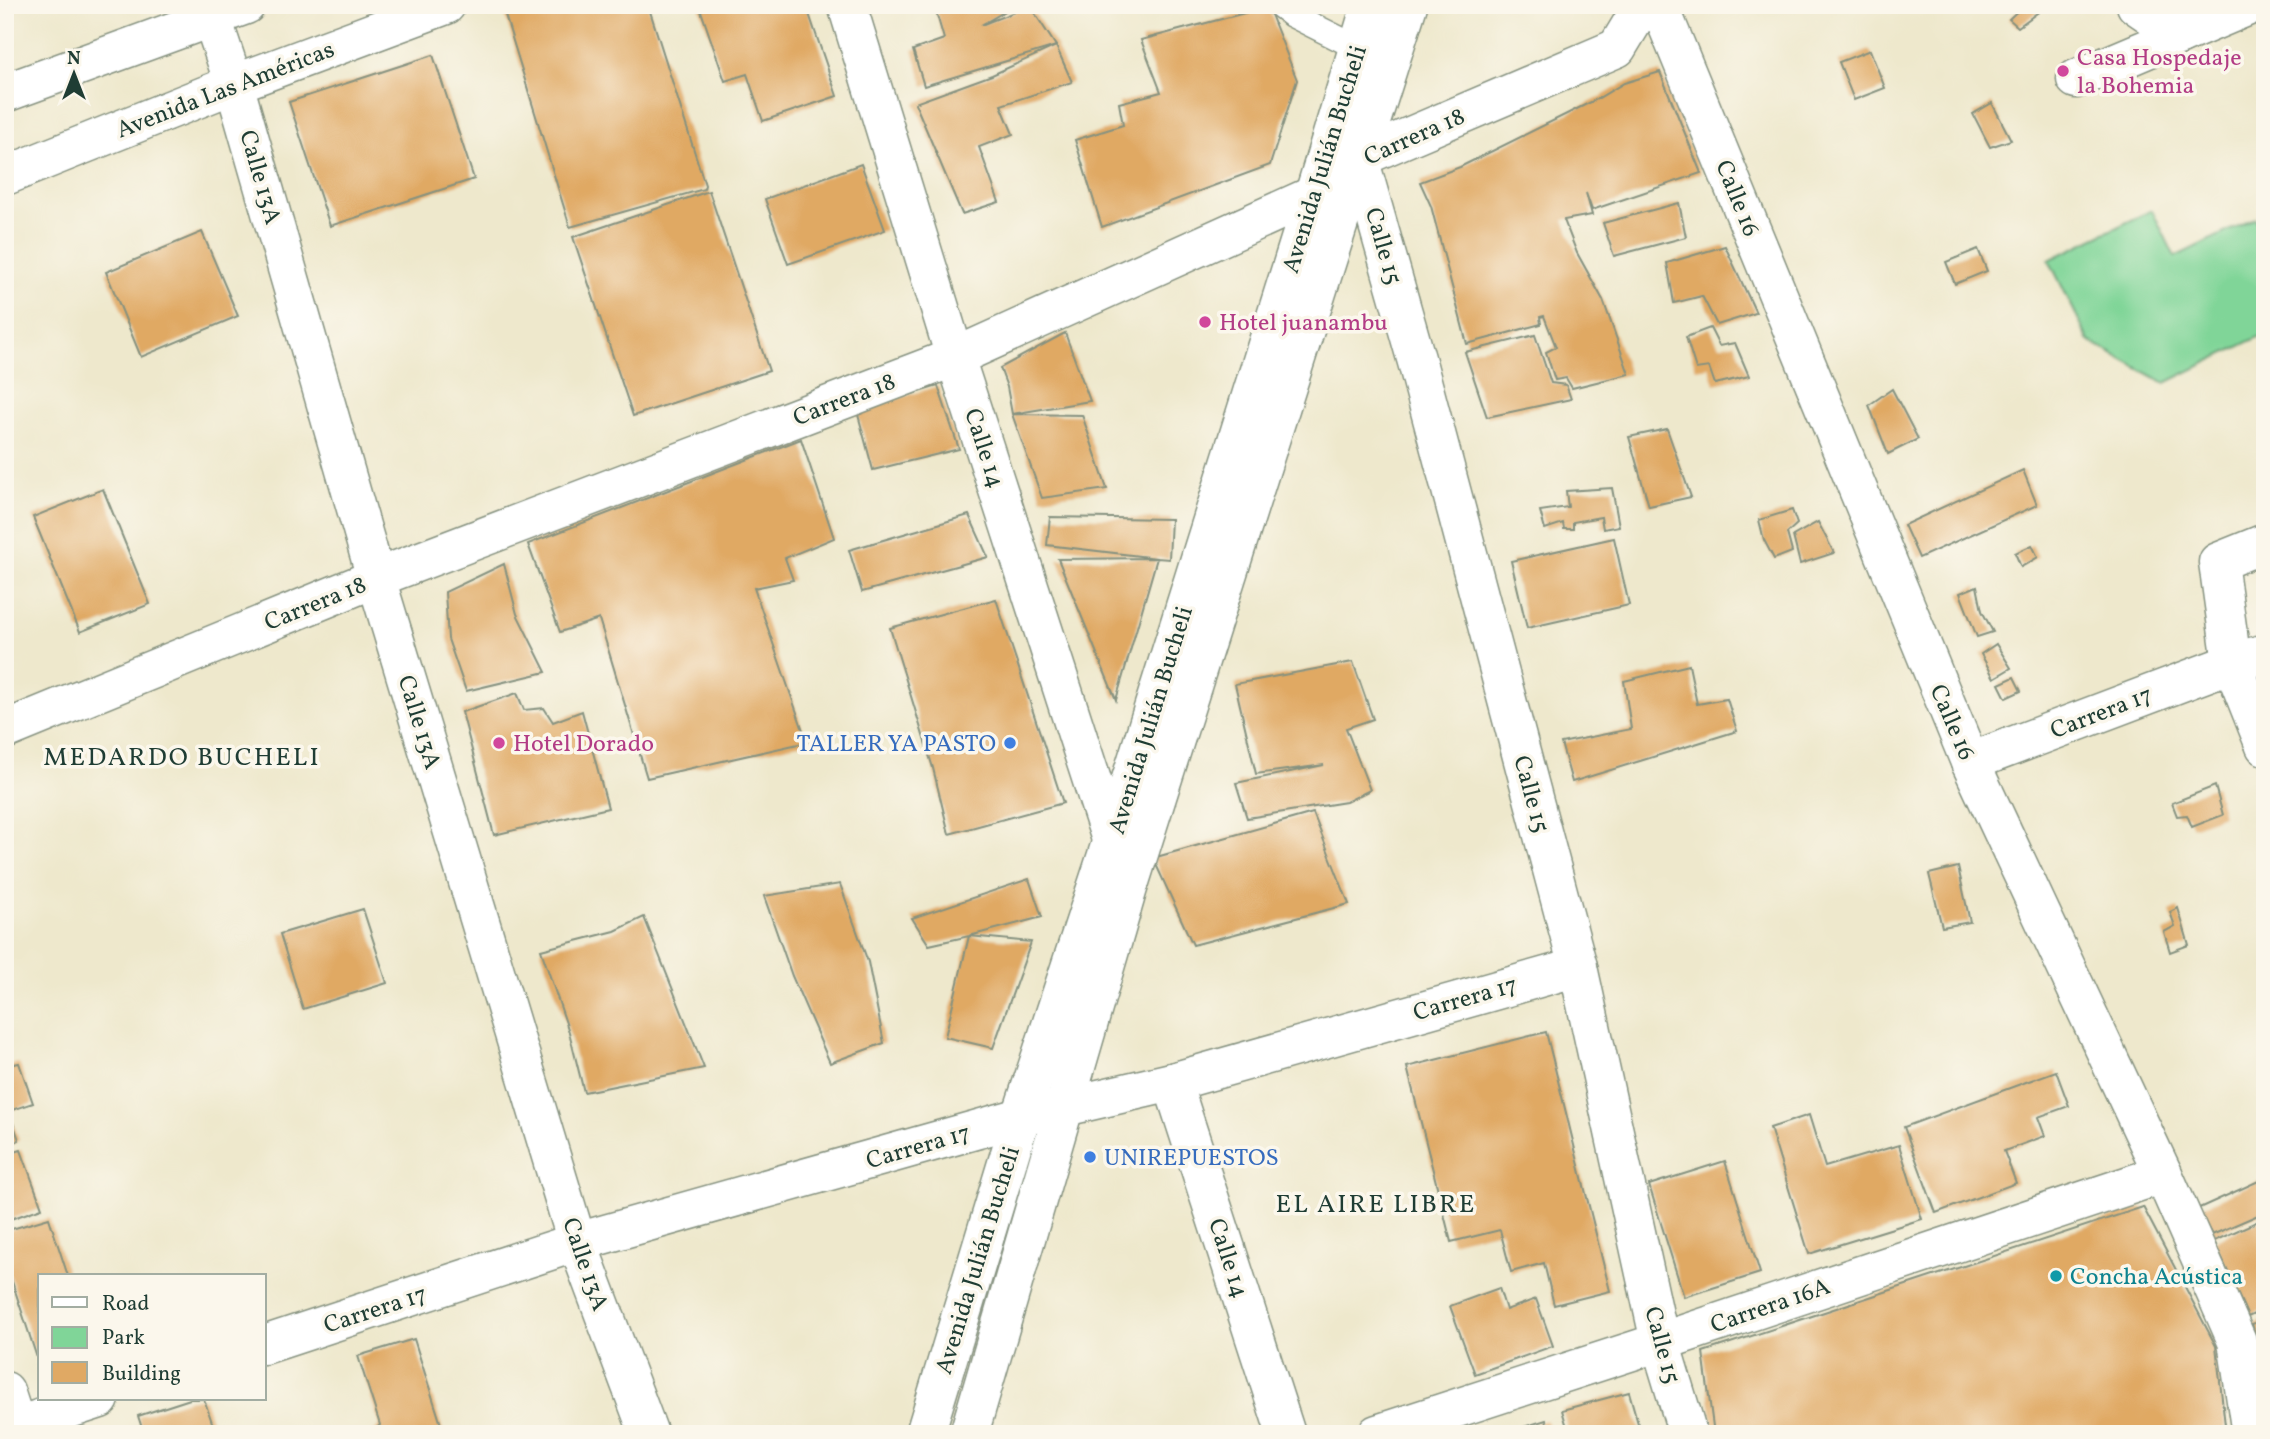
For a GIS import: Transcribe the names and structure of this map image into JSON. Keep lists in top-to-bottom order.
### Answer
{
  "streets": {
    "street": [
      "Avenida Las Américas",
      "Carrera 18",
      "Avenida Julián Bucheli",
      "Calle 13A",
      "Calle 16",
      "Calle 15",
      "Calle 14",
      "Carrera 17",
      "Carrera 16A"
    ]
  },
  "crossings": [
    ["Avenida Las Américas", "Calle 13A"],
    ["Carrera 18", "Avenida Julián Bucheli"],
    ["Carrera 18", "Calle 13A"],
    ["Carrera 18", "Calle 15"],
    ["Carrera 18", "Calle 14"],
    ["Avenida Julián Bucheli", "Calle 15"],
    ["Avenida Julián Bucheli", "Calle 14"],
    ["Avenida Julián Bucheli", "Carrera 17"],
    ["Calle 13A", "Carrera 17"],
    ["Calle 16", "Carrera 17"],
    ["Calle 16", "Carrera 16A"],
    ["Calle 15", "Carrera 17"],
    ["Calle 15", "Carrera 16A"],
    ["Calle 14", "Carrera 17"]
  ],
  "districts": ["MEDARDO BUCHELI", "EL AIRE LIBRE"],
  "places": [
    "Casa Hospedaje la Bohemia",
    "Hotel juanambu",
    "Hotel Dorado",
    "TALLER YA PASTO",
    "UNIREPUESTOS",
    "Concha Acústica"
  ],
  "legend": ["Road", "Park", "Building"],
  "north": "top"
}
